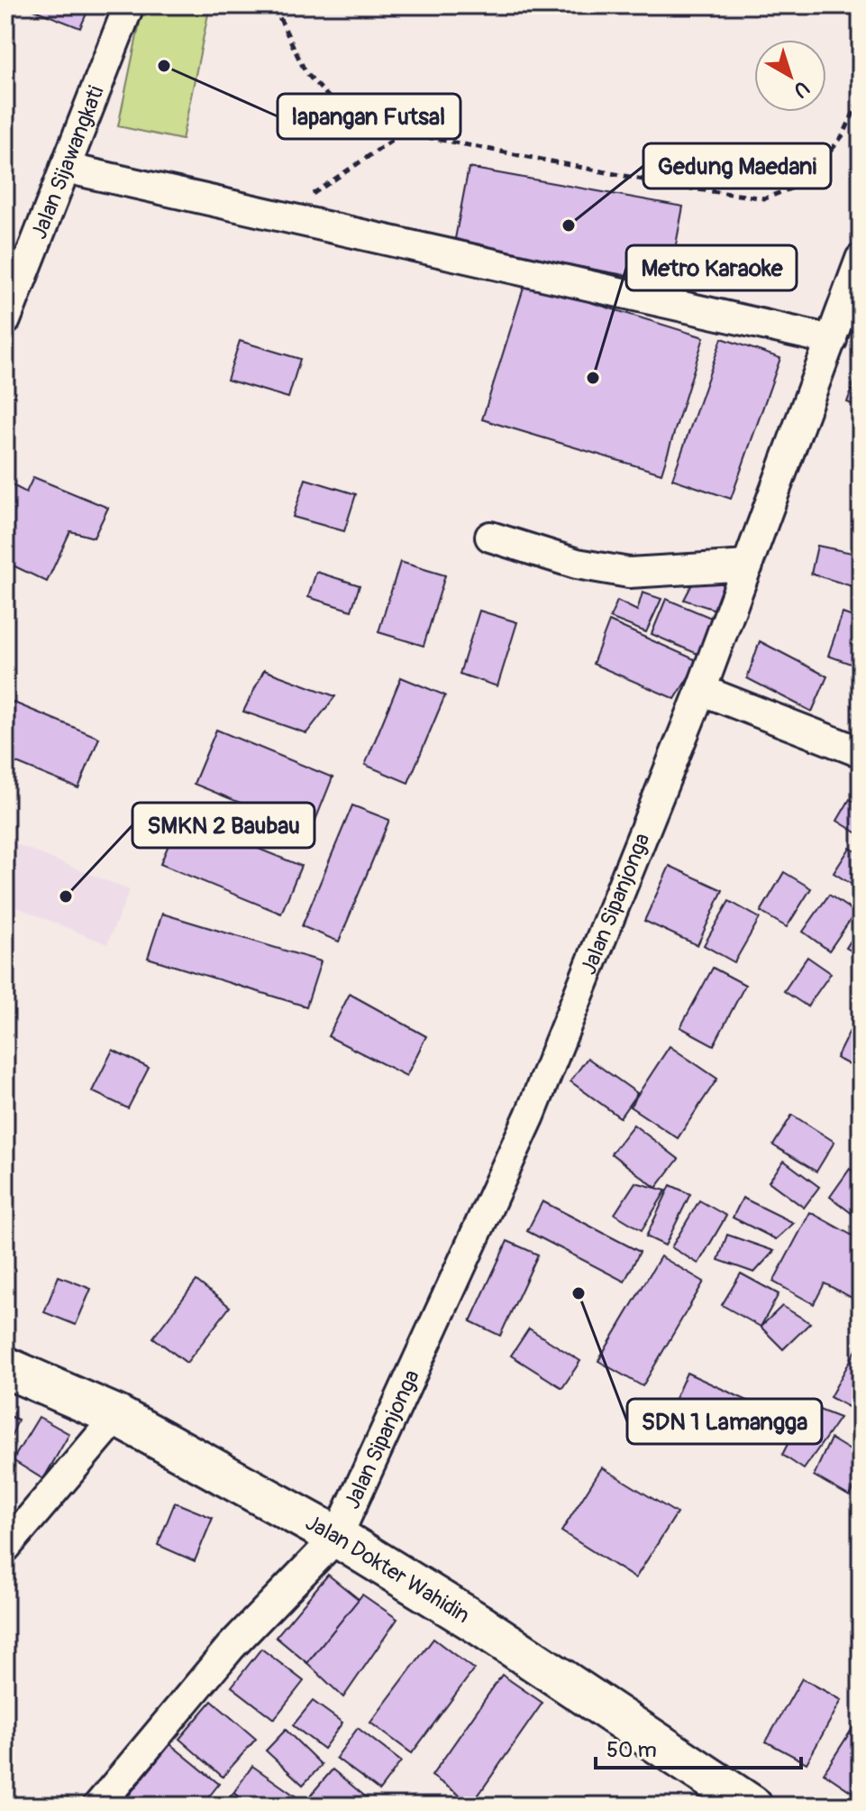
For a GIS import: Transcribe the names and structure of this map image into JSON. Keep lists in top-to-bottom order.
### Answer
{
  "streets": {
    "street": ["Jalan Sijawangkati", "Jalan Sipanjonga", "Jalan Dokter Wahidin"]
  },
  "crossings": [
    ["Jalan Sipanjonga", "Jalan Dokter Wahidin"]
  ],
  "places": [
    "lapangan Futsal",
    "Gedung Maedani",
    "Metro Karaoke",
    "SMKN 2 Baubau",
    "SDN 1 Lamangga"
  ],
  "scale_bar": "50 m",
  "north": "bottom right"
}
